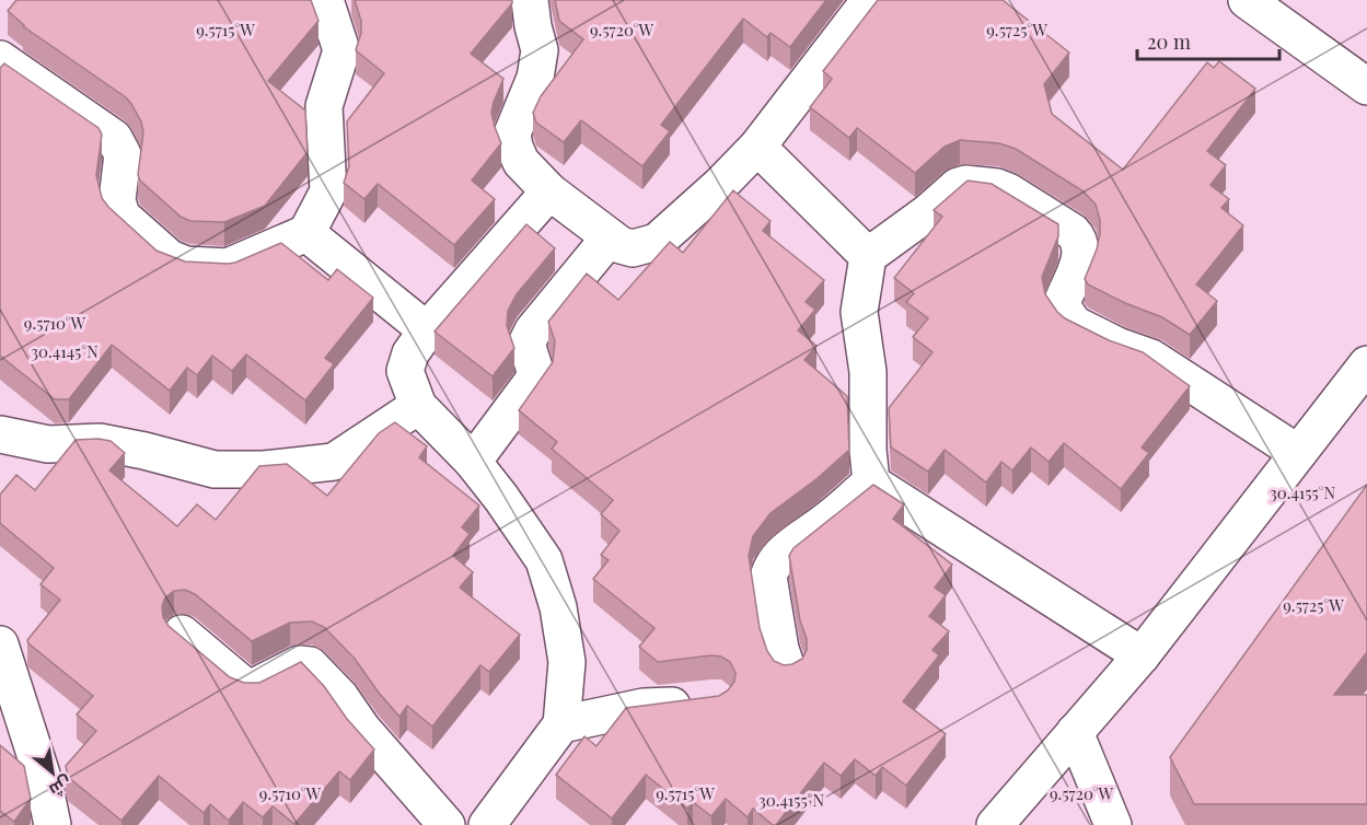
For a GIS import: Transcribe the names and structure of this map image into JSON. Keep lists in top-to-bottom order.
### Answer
{
  "scale_bar": "20 m",
  "north": "bottom right",
  "coordinates": [
    "9.5715°W",
    "9.5720°W",
    "9.5725°W",
    "9.5710°W",
    "30.4145°N",
    "30.4155°N"
  ]
}
